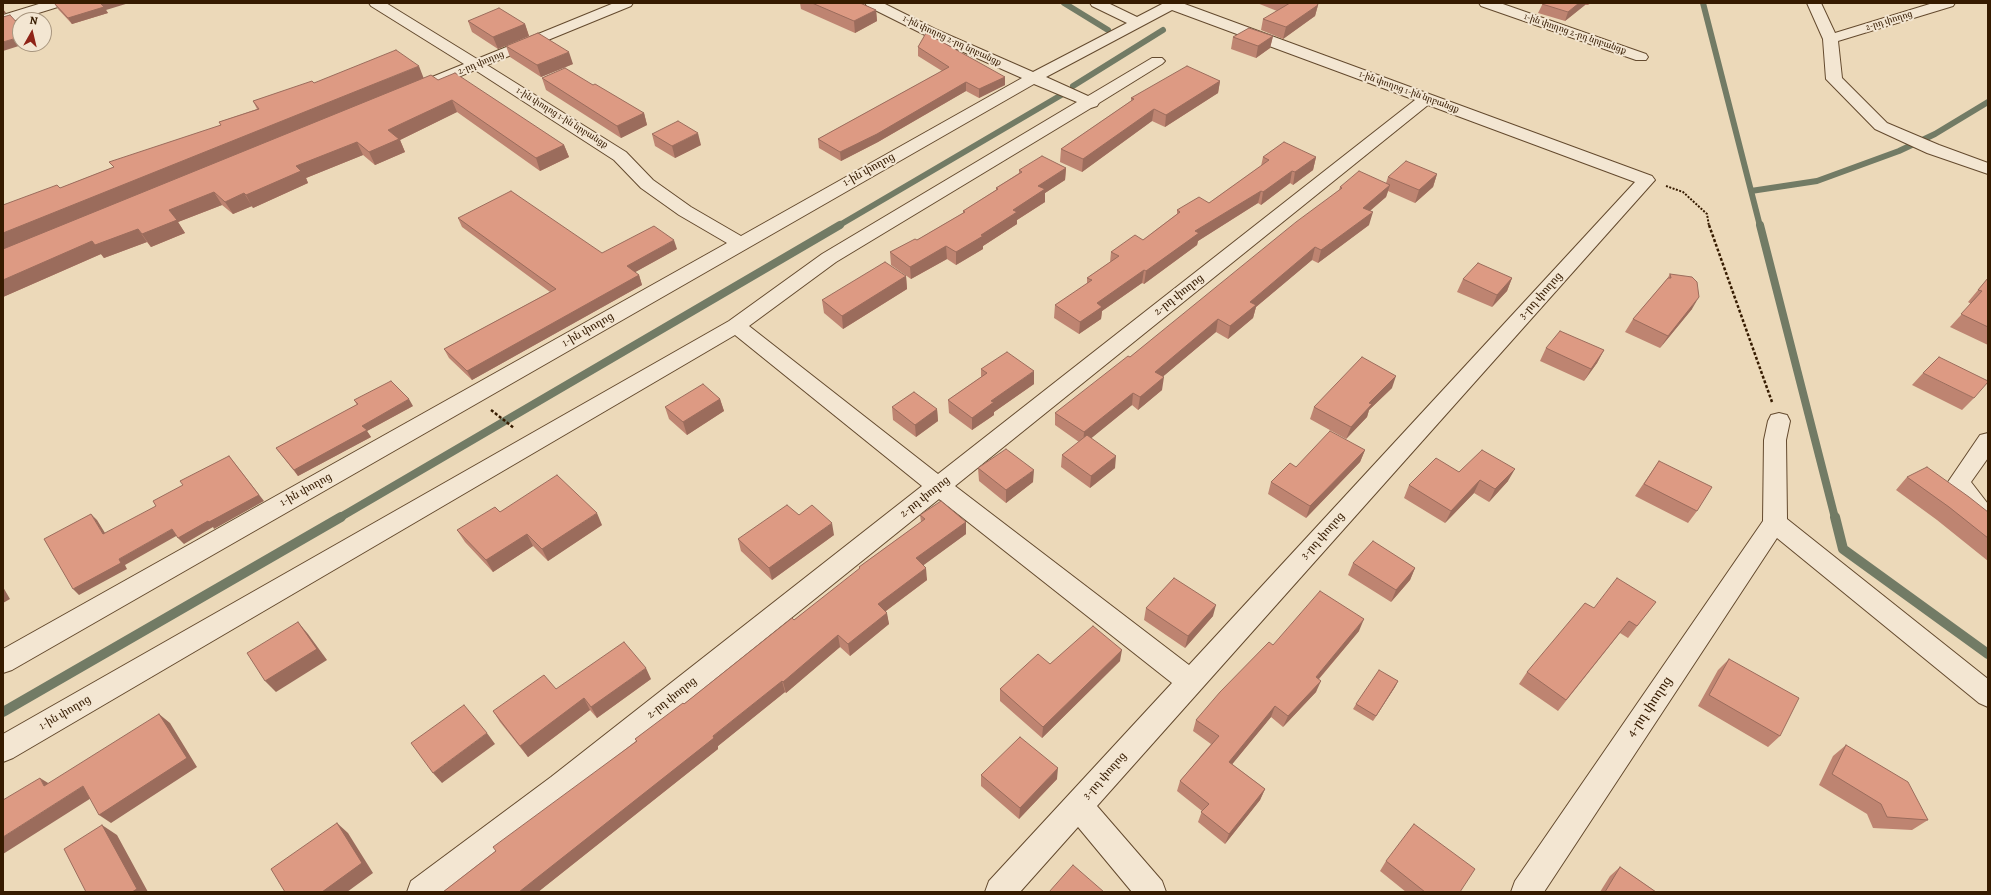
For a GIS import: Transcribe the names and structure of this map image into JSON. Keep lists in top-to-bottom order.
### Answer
{
  "streets": {
    "street": [
      "2-րդ փողոց",
      "1-ին փողոց 2-րդ նրբանցք",
      "1-ին փողոց 1-ին նրբանցք",
      "1-ին փողոց",
      "3-րդ փողոց",
      "4-րդ փողոց"
    ]
  },
  "crossings": [
    ["2-րդ փողոց", "1-ին փողոց 1-ին նրբանցք"],
    ["1-ին փողոց 2-րդ նրբանցք", "1-ին փողոց"],
    ["1-ին փողոց 1-ին նրբանցք", "1-ին փողոց"],
    ["1-ին փողոց 1-ին նրբանցք", "3-րդ փողոց"]
  ],
  "north": "top"
}
